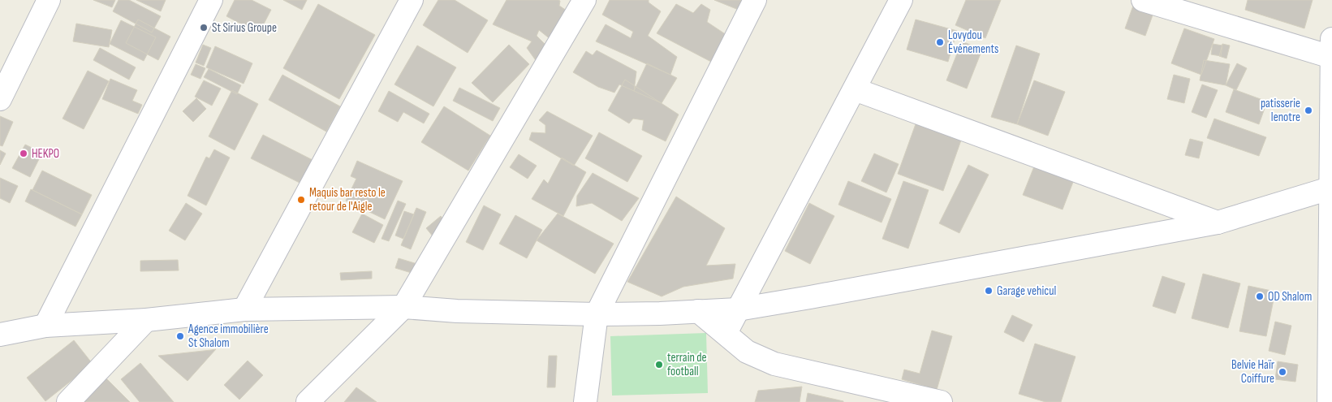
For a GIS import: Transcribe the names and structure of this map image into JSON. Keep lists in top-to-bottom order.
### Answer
{
  "places": [
    "St Sirius Groupe",
    "Lovydou Événements",
    "patisserie lenotre",
    "HEKPO",
    "Maquis bar resto le retour de l'Aigle",
    "Garage vehicul",
    "OD Shalom",
    "Agence immobilière St Shalom",
    "terrain de football",
    "Belvie Haïr Coiffure"
  ]
}
